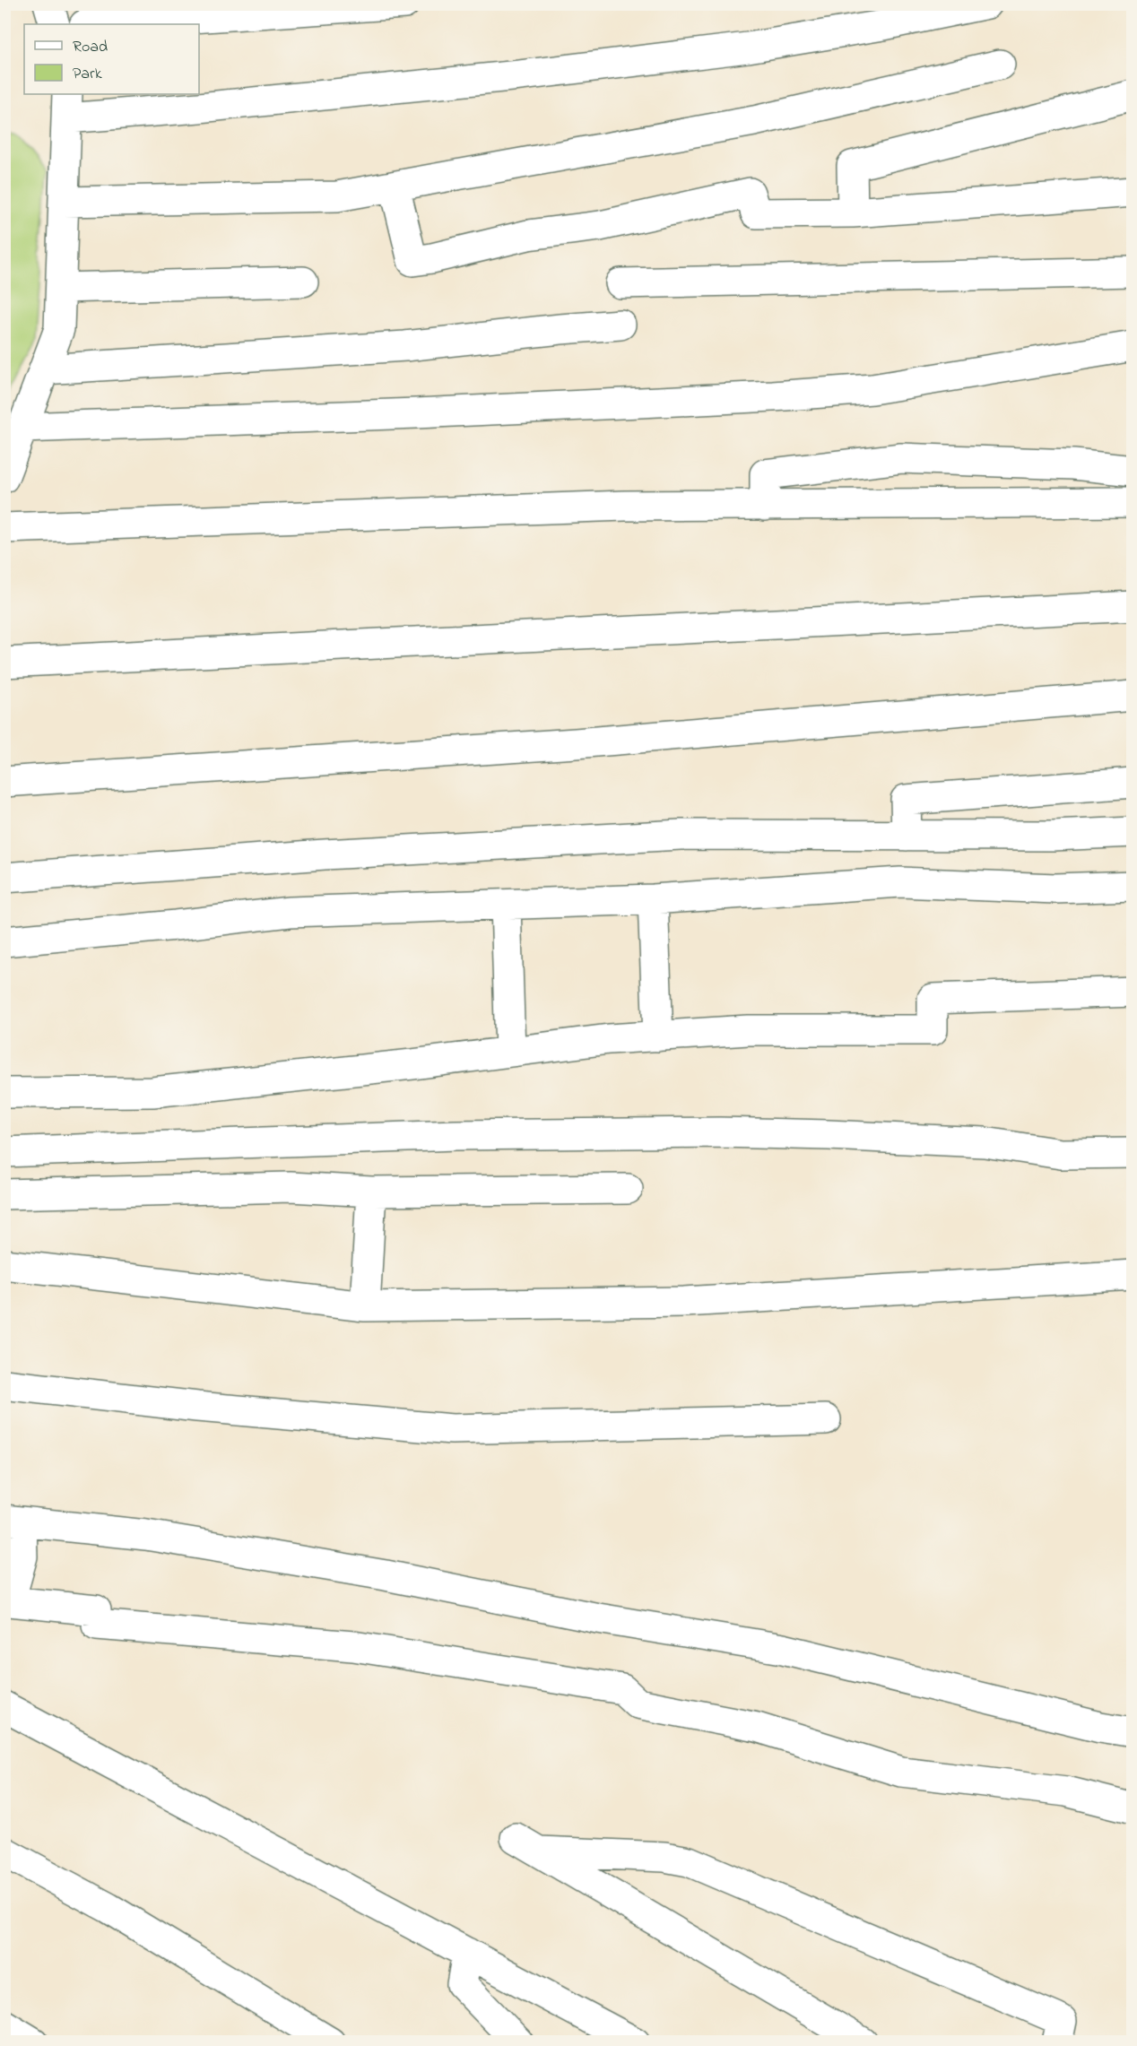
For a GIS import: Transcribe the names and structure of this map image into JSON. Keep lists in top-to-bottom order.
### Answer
{
  "legend": ["Road", "Park"]
}
